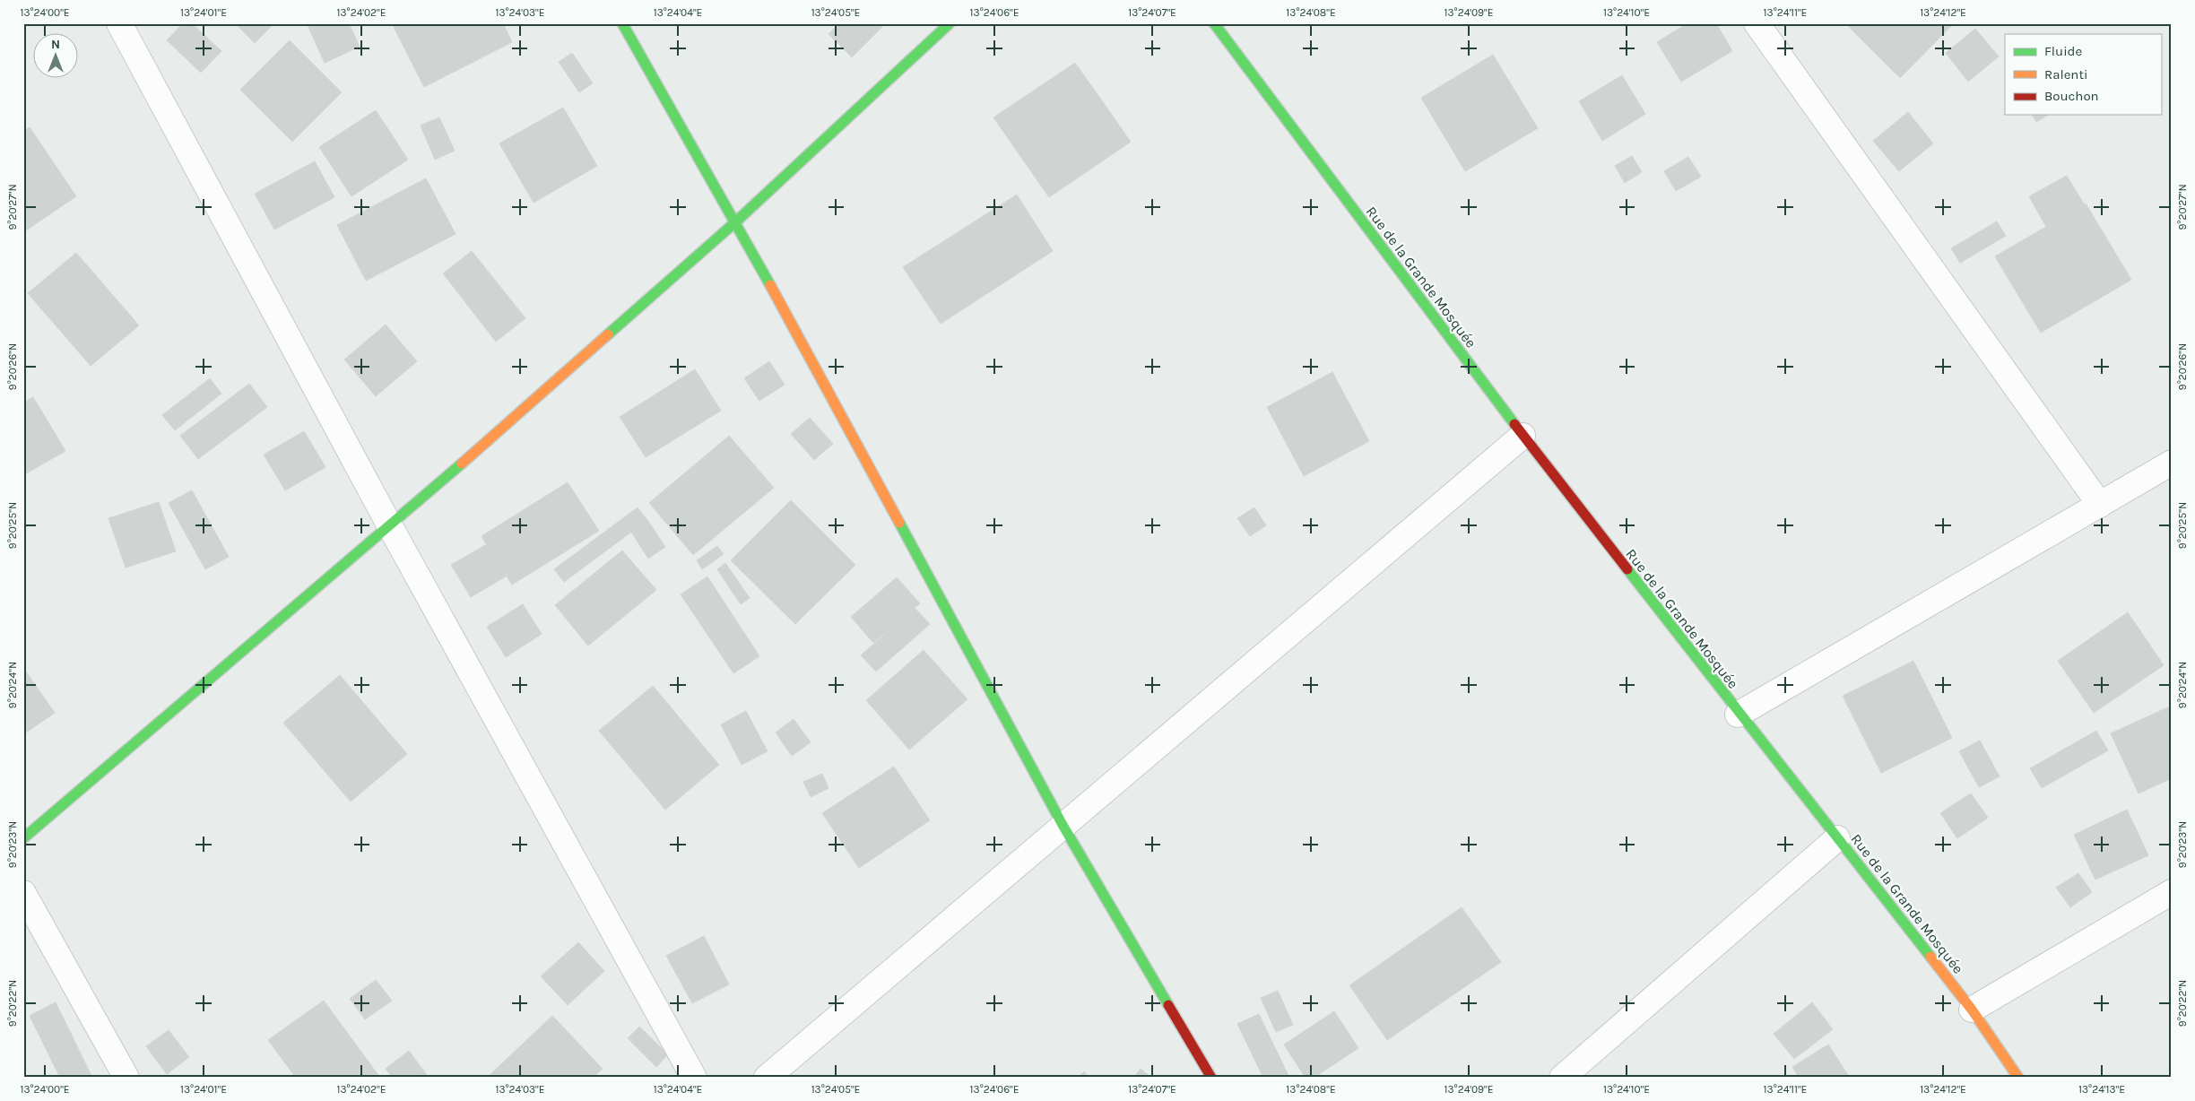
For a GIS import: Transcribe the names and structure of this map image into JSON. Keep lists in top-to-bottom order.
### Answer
{
  "streets": {
    "street": ["Rue de la Grande Mosquée"]
  },
  "legend": ["Fluide", "Ralenti", "Bouchon"],
  "north": "top",
  "coordinates": [
    "13°24'00\"E",
    "13°24'01\"E",
    "13°24'02\"E",
    "13°24'03\"E",
    "13°24'04\"E",
    "13°24'05\"E",
    "13°24'06\"E",
    "13°24'07\"E",
    "13°24'08\"E",
    "13°24'09\"E",
    "13°24'10\"E",
    "13°24'11\"E",
    "13°24'12\"E",
    "9°20'27\"N",
    "9°20'26\"N",
    "9°20'25\"N",
    "9°20'24\"N",
    "9°20'23\"N",
    "9°20'22\"N",
    "13°24'13\"E"
  ]
}
